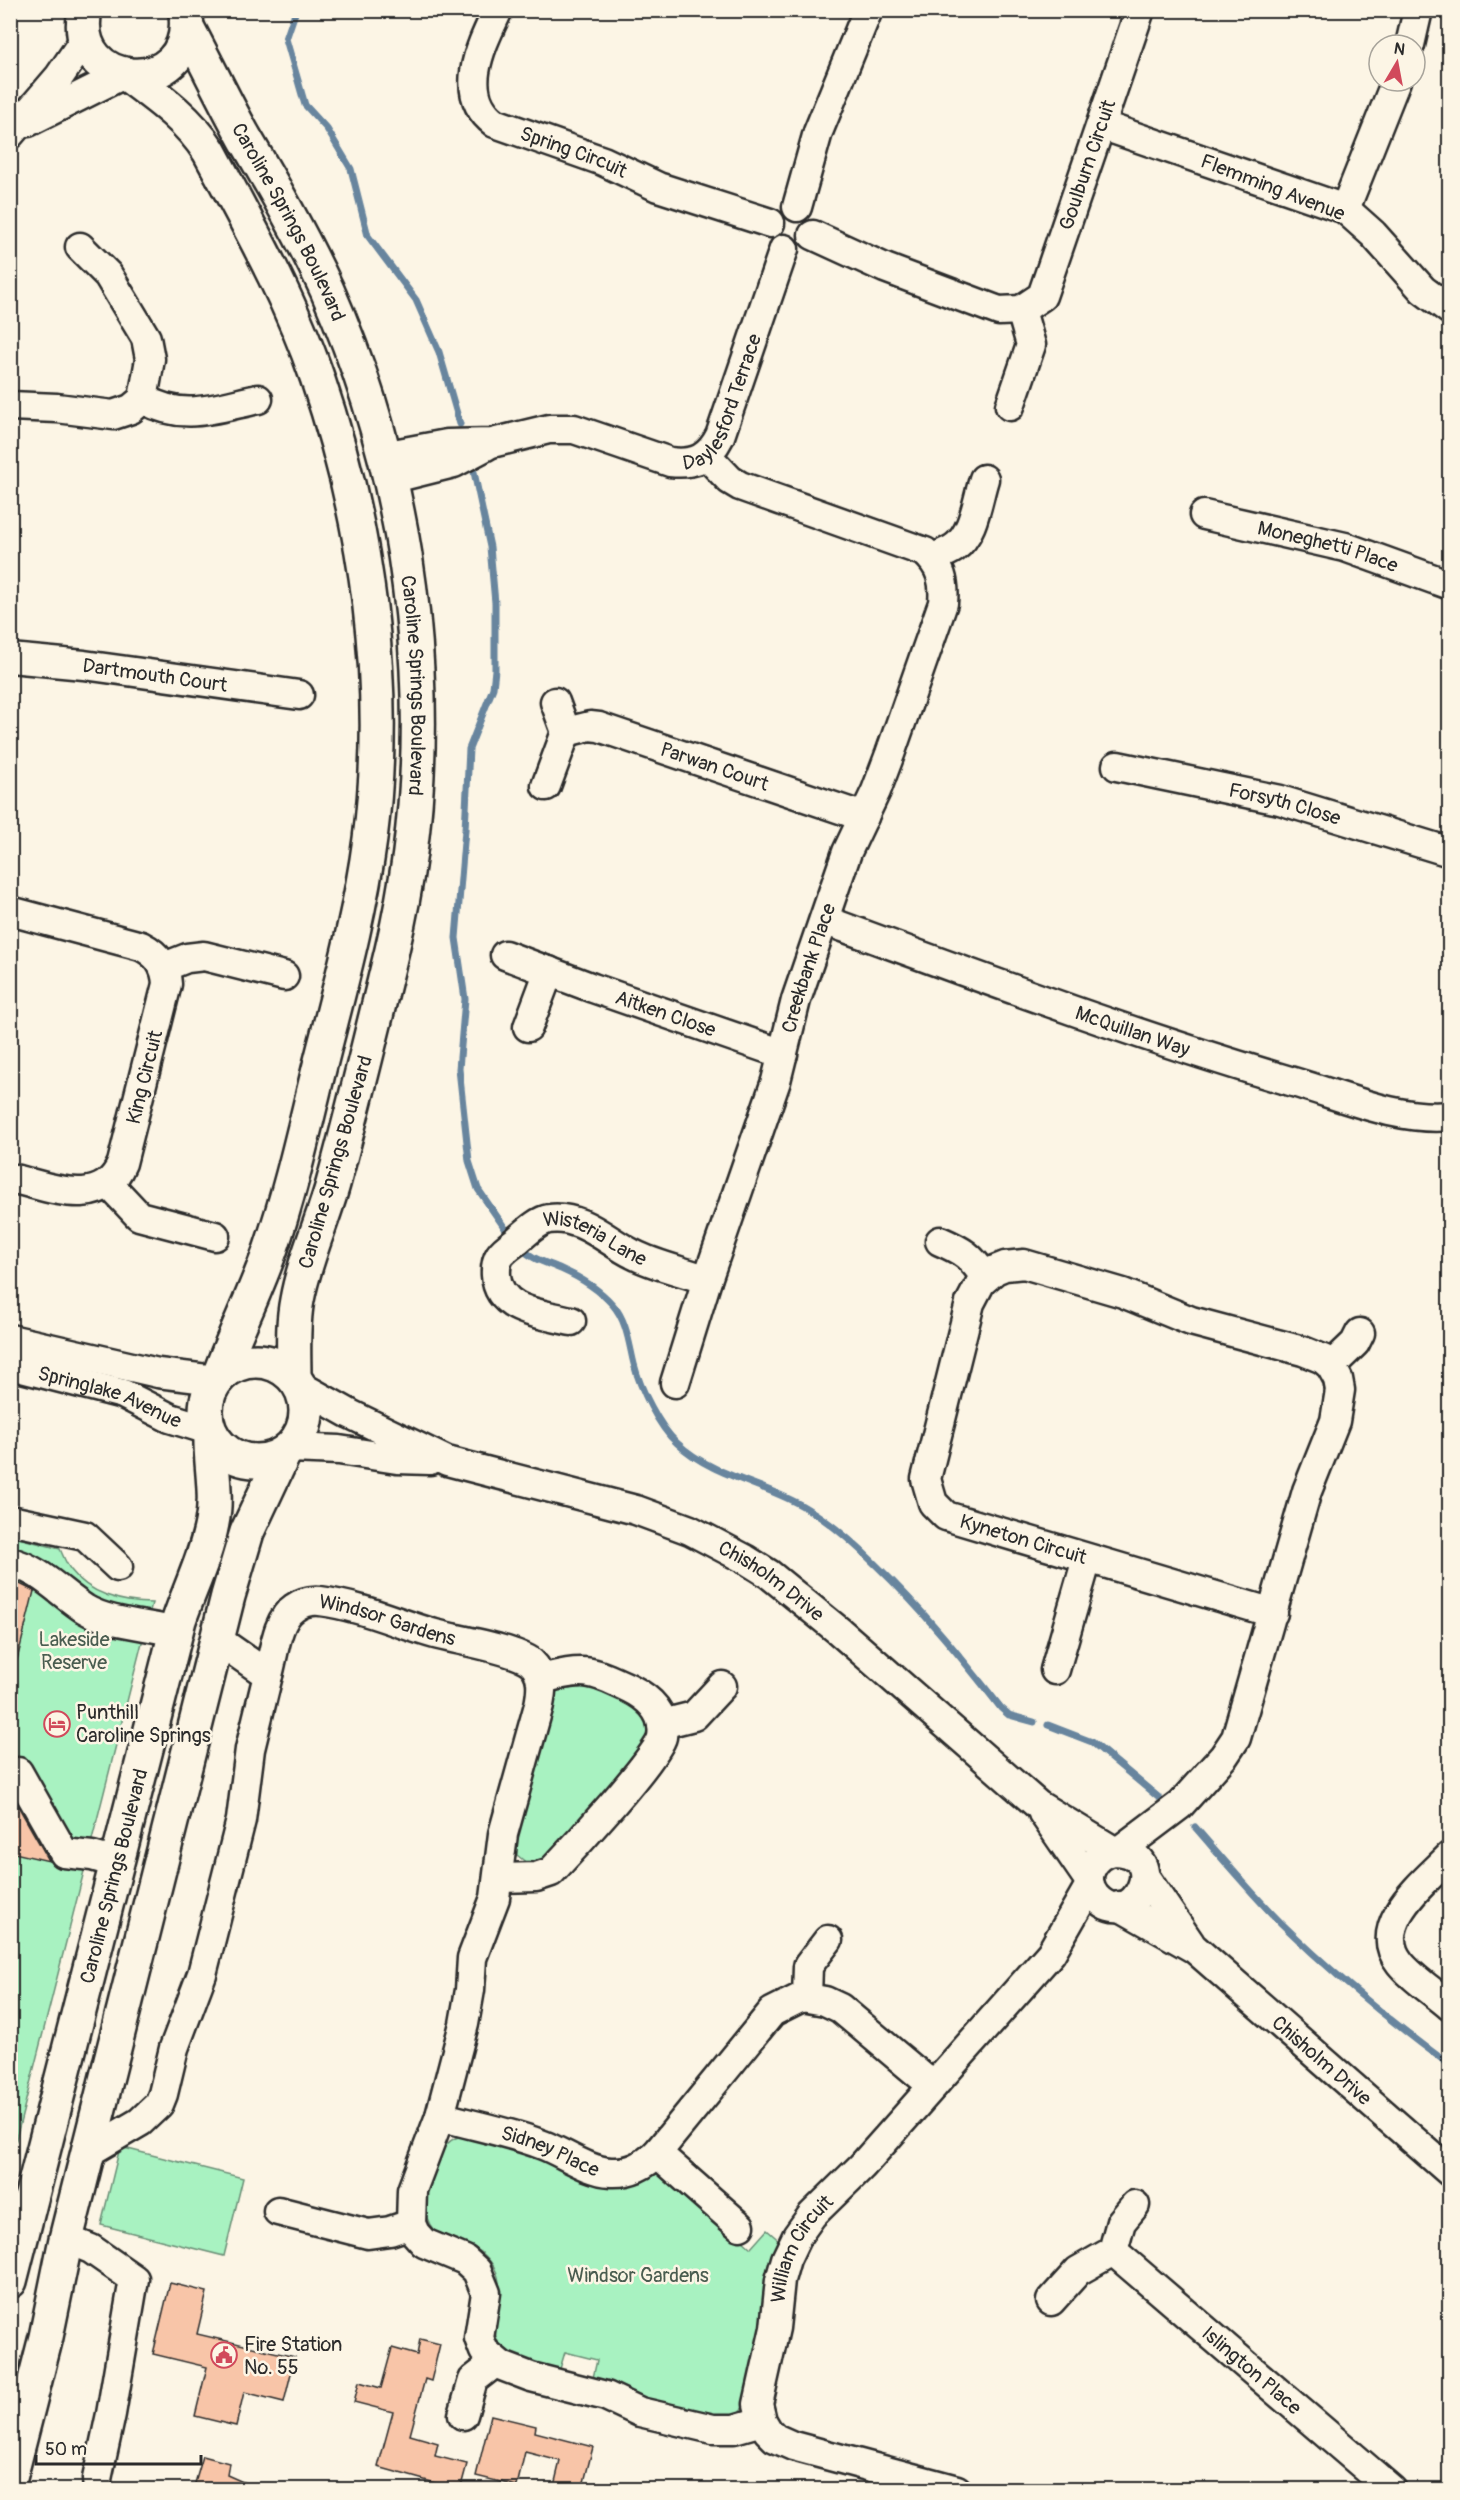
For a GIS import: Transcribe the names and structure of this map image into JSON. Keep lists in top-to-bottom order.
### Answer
{
  "streets": {
    "main road": ["Caroline Springs Boulevard"],
    "street": [
      "Spring Circuit",
      "Goulburn Circuit",
      "Flemming Avenue",
      "Daylesford Terrace",
      "Moneghetti Place",
      "Dartmouth Court",
      "Parwan Court",
      "Forsyth Close",
      "Creekbank Place",
      "Aitken Close",
      "McQuillan Way",
      "King Circuit",
      "Wisteria Lane",
      "Springlake Avenue",
      "Kyneton Circuit",
      "Chisholm Drive",
      "Windsor Gardens",
      "Sidney Place",
      "William Circuit",
      "Islington Place"
    ]
  },
  "crossings": [
    ["Spring Circuit", "Daylesford Terrace"],
    ["Goulburn Circuit", "Flemming Avenue"],
    ["Caroline Springs Boulevard", "Daylesford Terrace"],
    ["Caroline Springs Boulevard", "Springlake Avenue"],
    ["Caroline Springs Boulevard", "Chisholm Drive"],
    ["Parwan Court", "Creekbank Place"],
    ["Creekbank Place", "Aitken Close"],
    ["Creekbank Place", "McQuillan Way"],
    ["Creekbank Place", "Wisteria Lane"],
    ["Springlake Avenue", "Chisholm Drive"],
    ["Chisholm Drive", "William Circuit"]
  ],
  "parks": ["Lakeside Reserve", "Windsor Gardens"],
  "places": {
    "hotel": ["Punthill Caroline Springs"],
    "public building": ["Fire Station No. 55"]
  },
  "scale_bar": "50 m",
  "north": "top"
}
